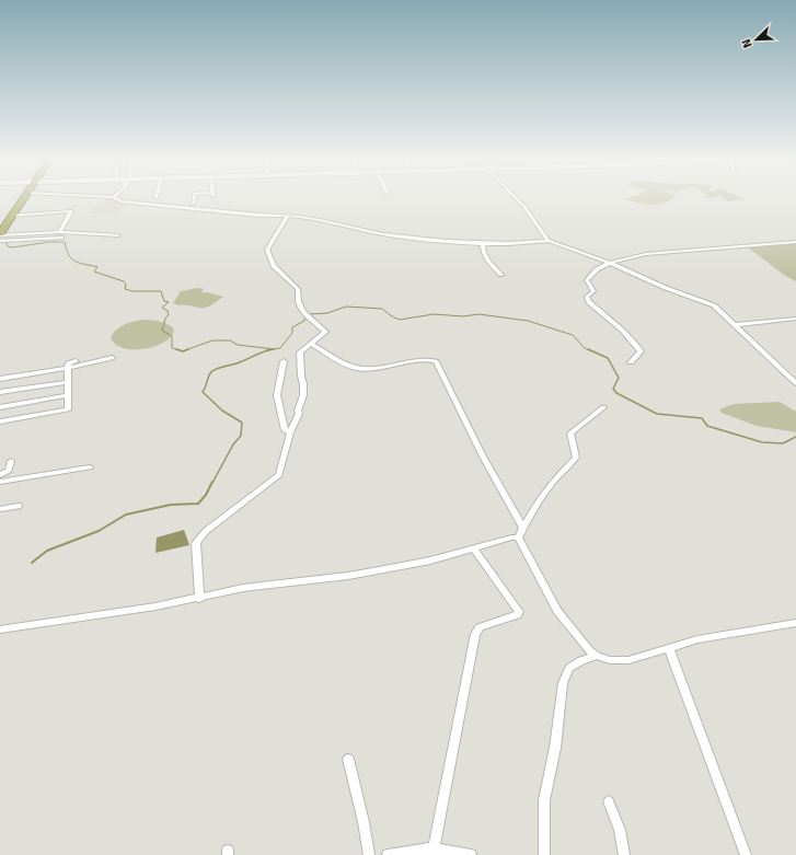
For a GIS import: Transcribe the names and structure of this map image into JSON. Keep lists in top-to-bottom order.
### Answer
{
  "north": "bottom left"
}
